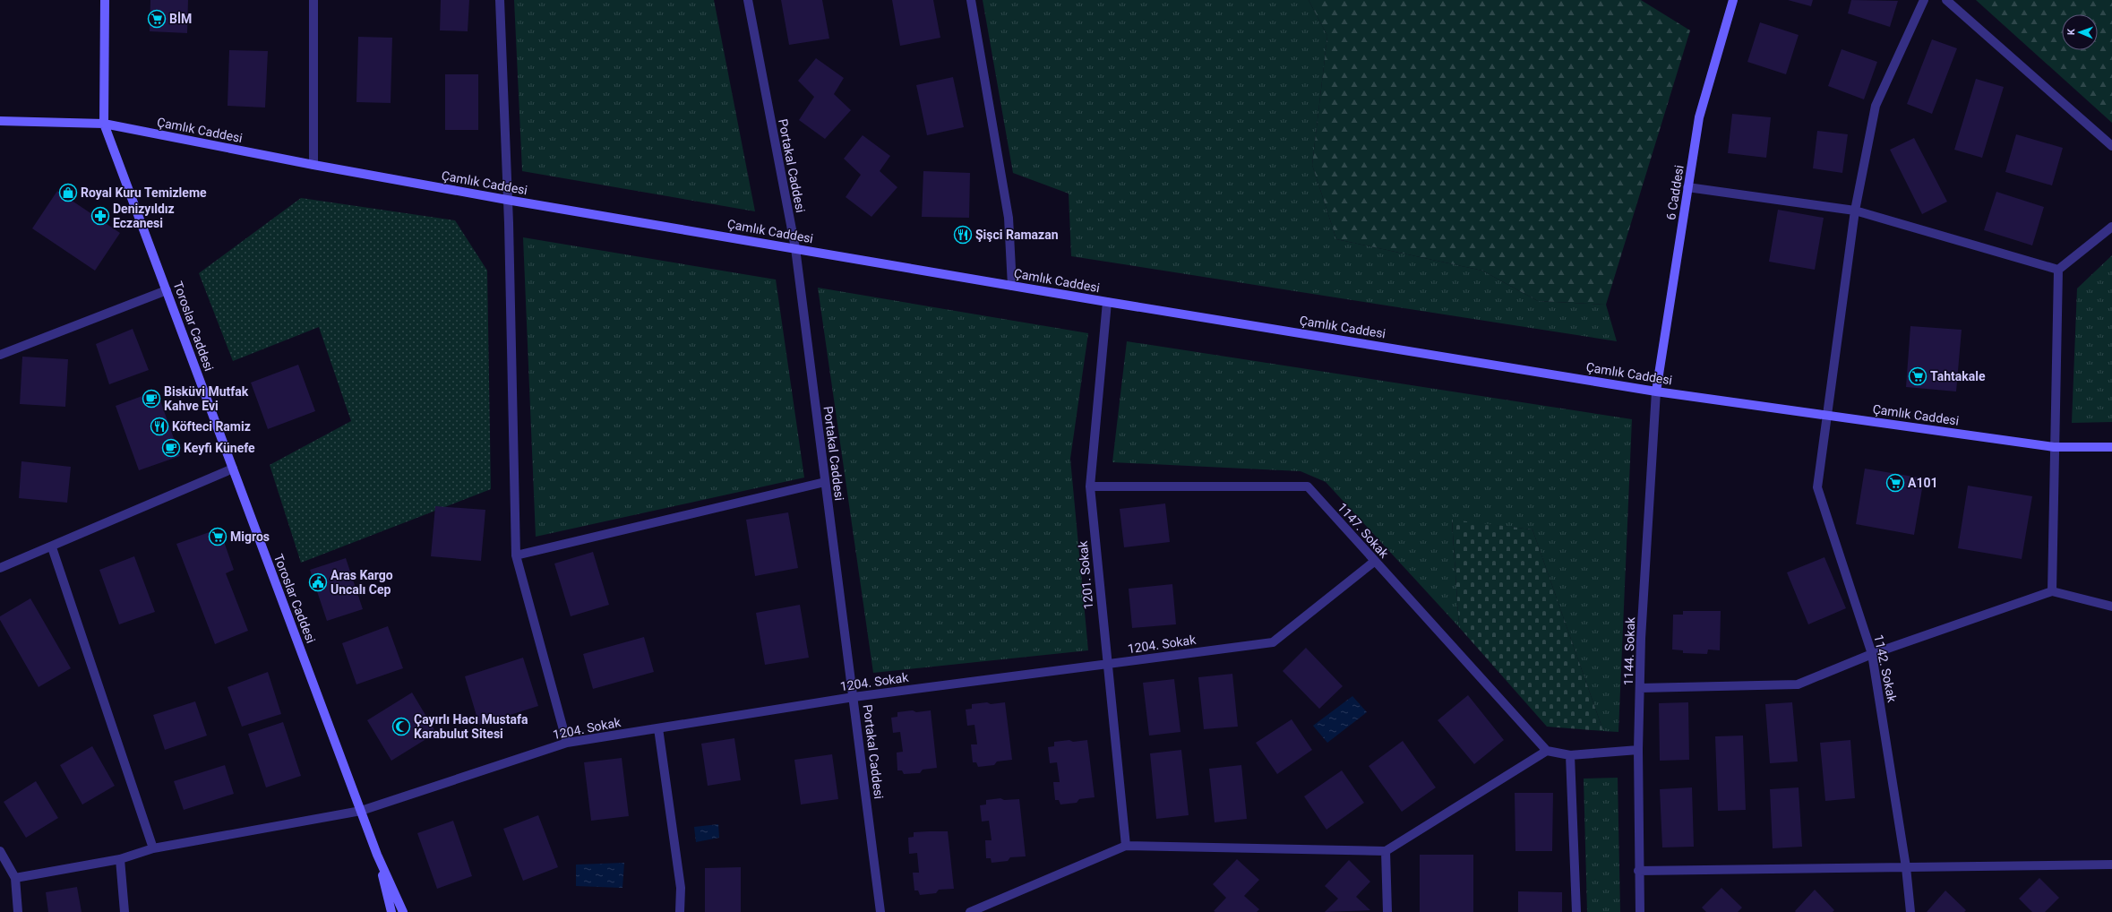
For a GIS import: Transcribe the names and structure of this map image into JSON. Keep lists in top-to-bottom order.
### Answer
{
  "streets": {
    "street": [
      "Çamlık Caddesi",
      "Portakal Caddesi",
      "6 Caddesi",
      "Toroslar Caddesi",
      "1147. Sokak",
      "1201. Sokak",
      "1204. Sokak",
      "1144. Sokak",
      "1142. Sokak"
    ]
  },
  "crossings": [
    ["Çamlık Caddesi", "Portakal Caddesi"],
    ["Çamlık Caddesi", "6 Caddesi"],
    ["Çamlık Caddesi", "Toroslar Caddesi"],
    ["Çamlık Caddesi", "1201. Sokak"],
    ["Çamlık Caddesi", "1144. Sokak"],
    ["Çamlık Caddesi", "1142. Sokak"],
    ["Portakal Caddesi", "1204. Sokak"],
    ["6 Caddesi", "1144. Sokak"],
    ["Toroslar Caddesi", "1204. Sokak"],
    ["1147. Sokak", "1201. Sokak"],
    ["1147. Sokak", "1204. Sokak"],
    ["1201. Sokak", "1204. Sokak"]
  ],
  "places": {
    "supermarket": [
      "BİM",
      "Tahtakale",
      "A101",
      "Migros"
    ],
    "shop": ["Royal Kuru Temizleme"],
    "pharmacy": ["Denizyıldız Eczanesi"],
    "restaurant": ["Şişci Ramazan", "Köfteci Ramiz"],
    "cafe": ["Bisküvi Mutfak Kahve Evi", "Keyfi Künefe"],
    "public building": ["Aras Kargo Uncalı Cep"],
    "mosque": ["Çayırlı Hacı Mustafa Karabulut Sitesi"]
  },
  "north": "left"
}
